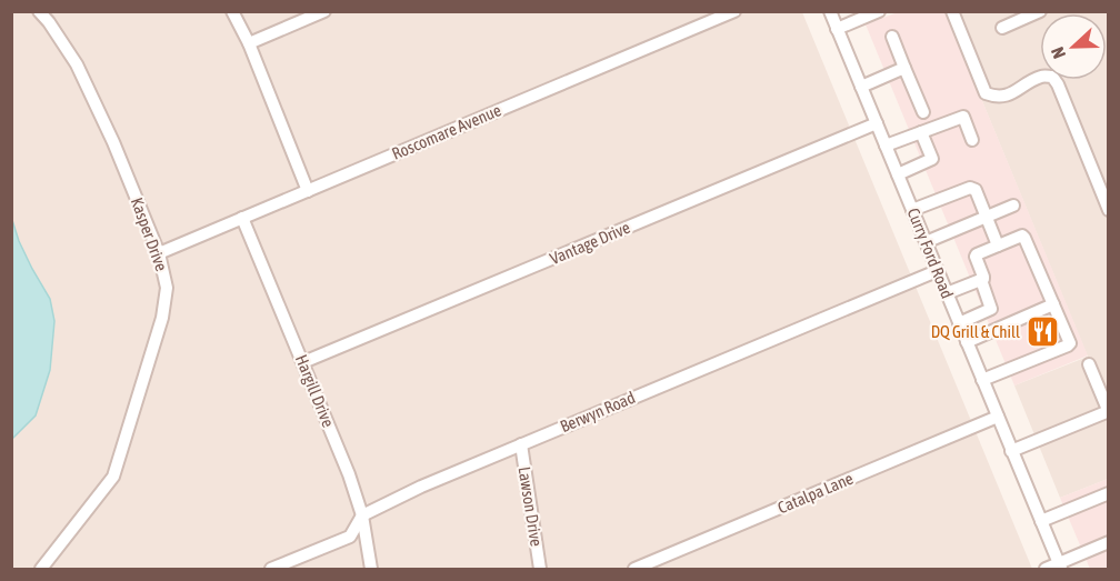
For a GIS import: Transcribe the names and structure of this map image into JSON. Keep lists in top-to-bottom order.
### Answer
{
  "streets": {
    "street": [
      "Roscomare Avenue",
      "Kasper Drive",
      "Vantage Drive",
      "Curry Ford Road",
      "Hargill Drive",
      "Berwyn Road",
      "Catalpa Lane",
      "Lawson Drive"
    ]
  },
  "crossings": [
    ["Roscomare Avenue", "Kasper Drive"],
    ["Roscomare Avenue", "Hargill Drive"],
    ["Vantage Drive", "Curry Ford Road"],
    ["Vantage Drive", "Hargill Drive"],
    ["Curry Ford Road", "Berwyn Road"],
    ["Curry Ford Road", "Catalpa Lane"],
    ["Hargill Drive", "Berwyn Road"],
    ["Berwyn Road", "Lawson Drive"]
  ],
  "places": {
    "restaurant": ["DQ Grill & Chill"]
  },
  "north": "left"
}
